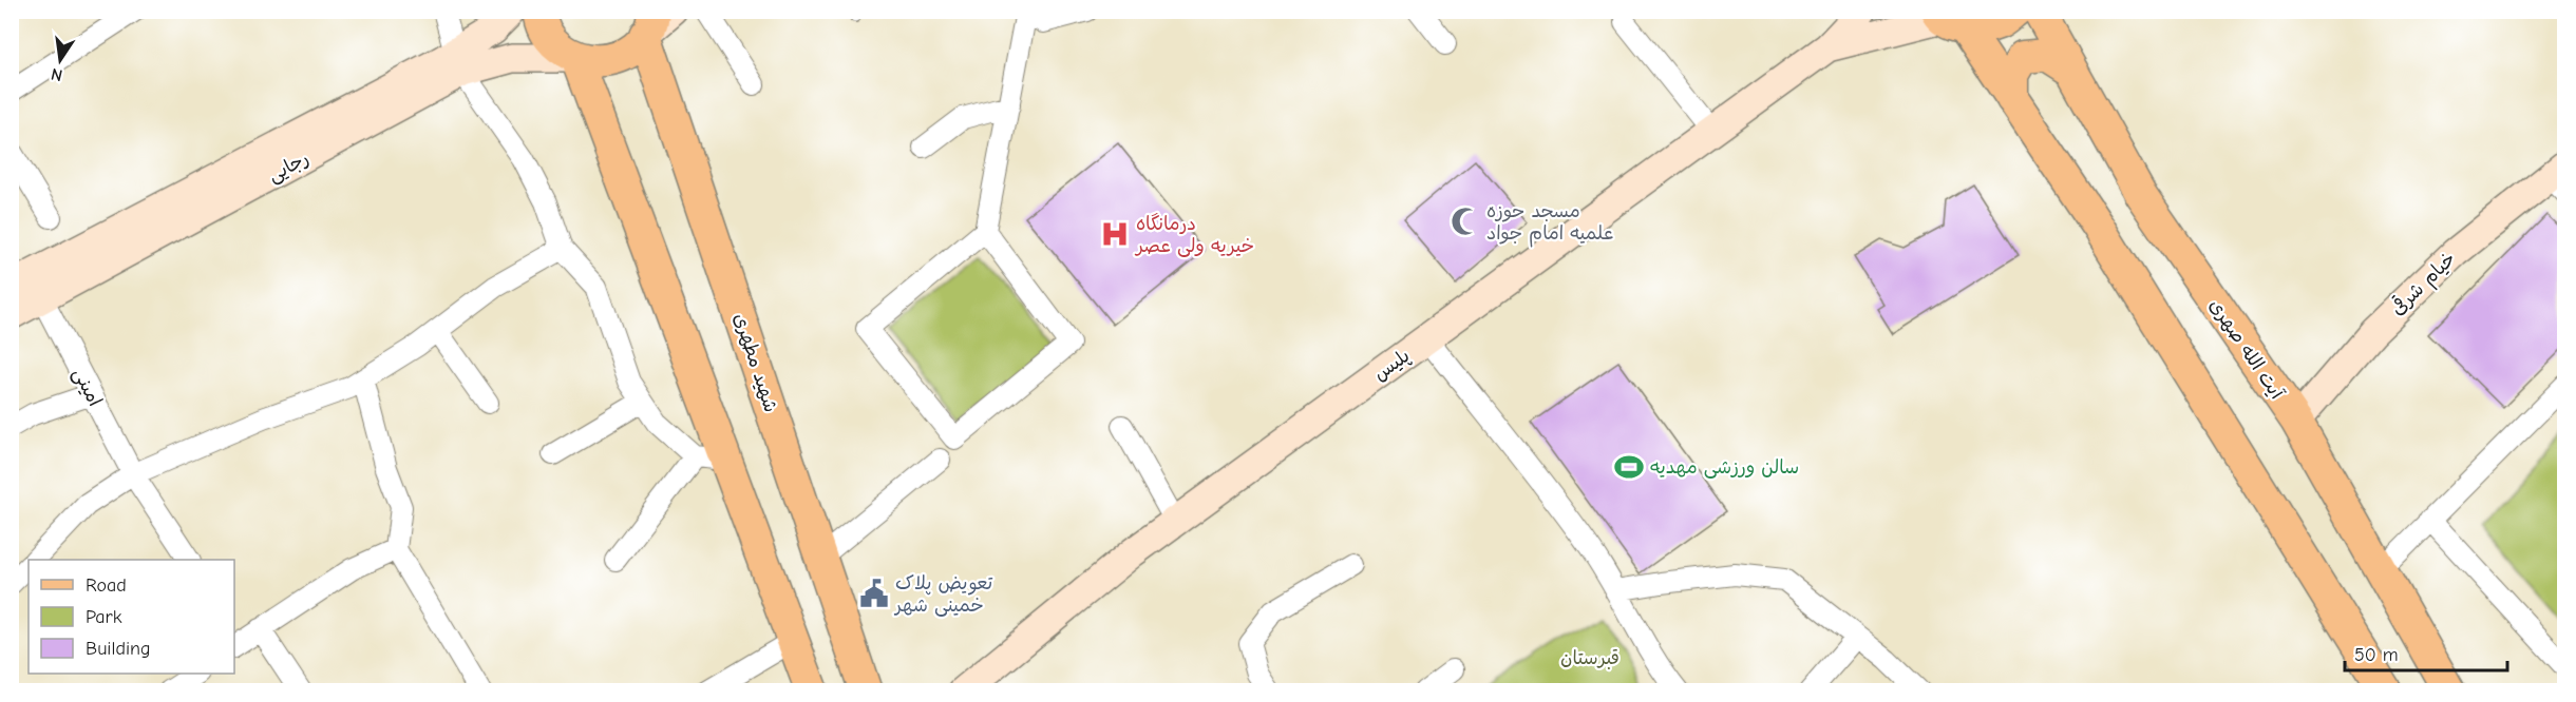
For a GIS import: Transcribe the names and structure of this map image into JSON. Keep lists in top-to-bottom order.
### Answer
{
  "streets": {
    "main road": ["آیت الله صهری", "شهید مطهری"],
    "street": [
      "رجایی",
      "خیام شرقی",
      "پلیس",
      "امینی"
    ]
  },
  "crossings": [
    ["رجایی", "امینی"],
    ["خیام شرقی", "آیت الله صهری"]
  ],
  "parks": ["قبرستان"],
  "places": {
    "mosque": ["مسجد حوزه علمیه امام جواد"],
    "hospital": ["درمانگاه خیریه ولی عصر"],
    "sports": ["سالن ورزشی مهدیه"],
    "public building": ["تعویض پلاک خمینی شهر"]
  },
  "legend": ["Road", "Park", "Building"],
  "scale_bar": "50 m",
  "north": "bottom"
}
